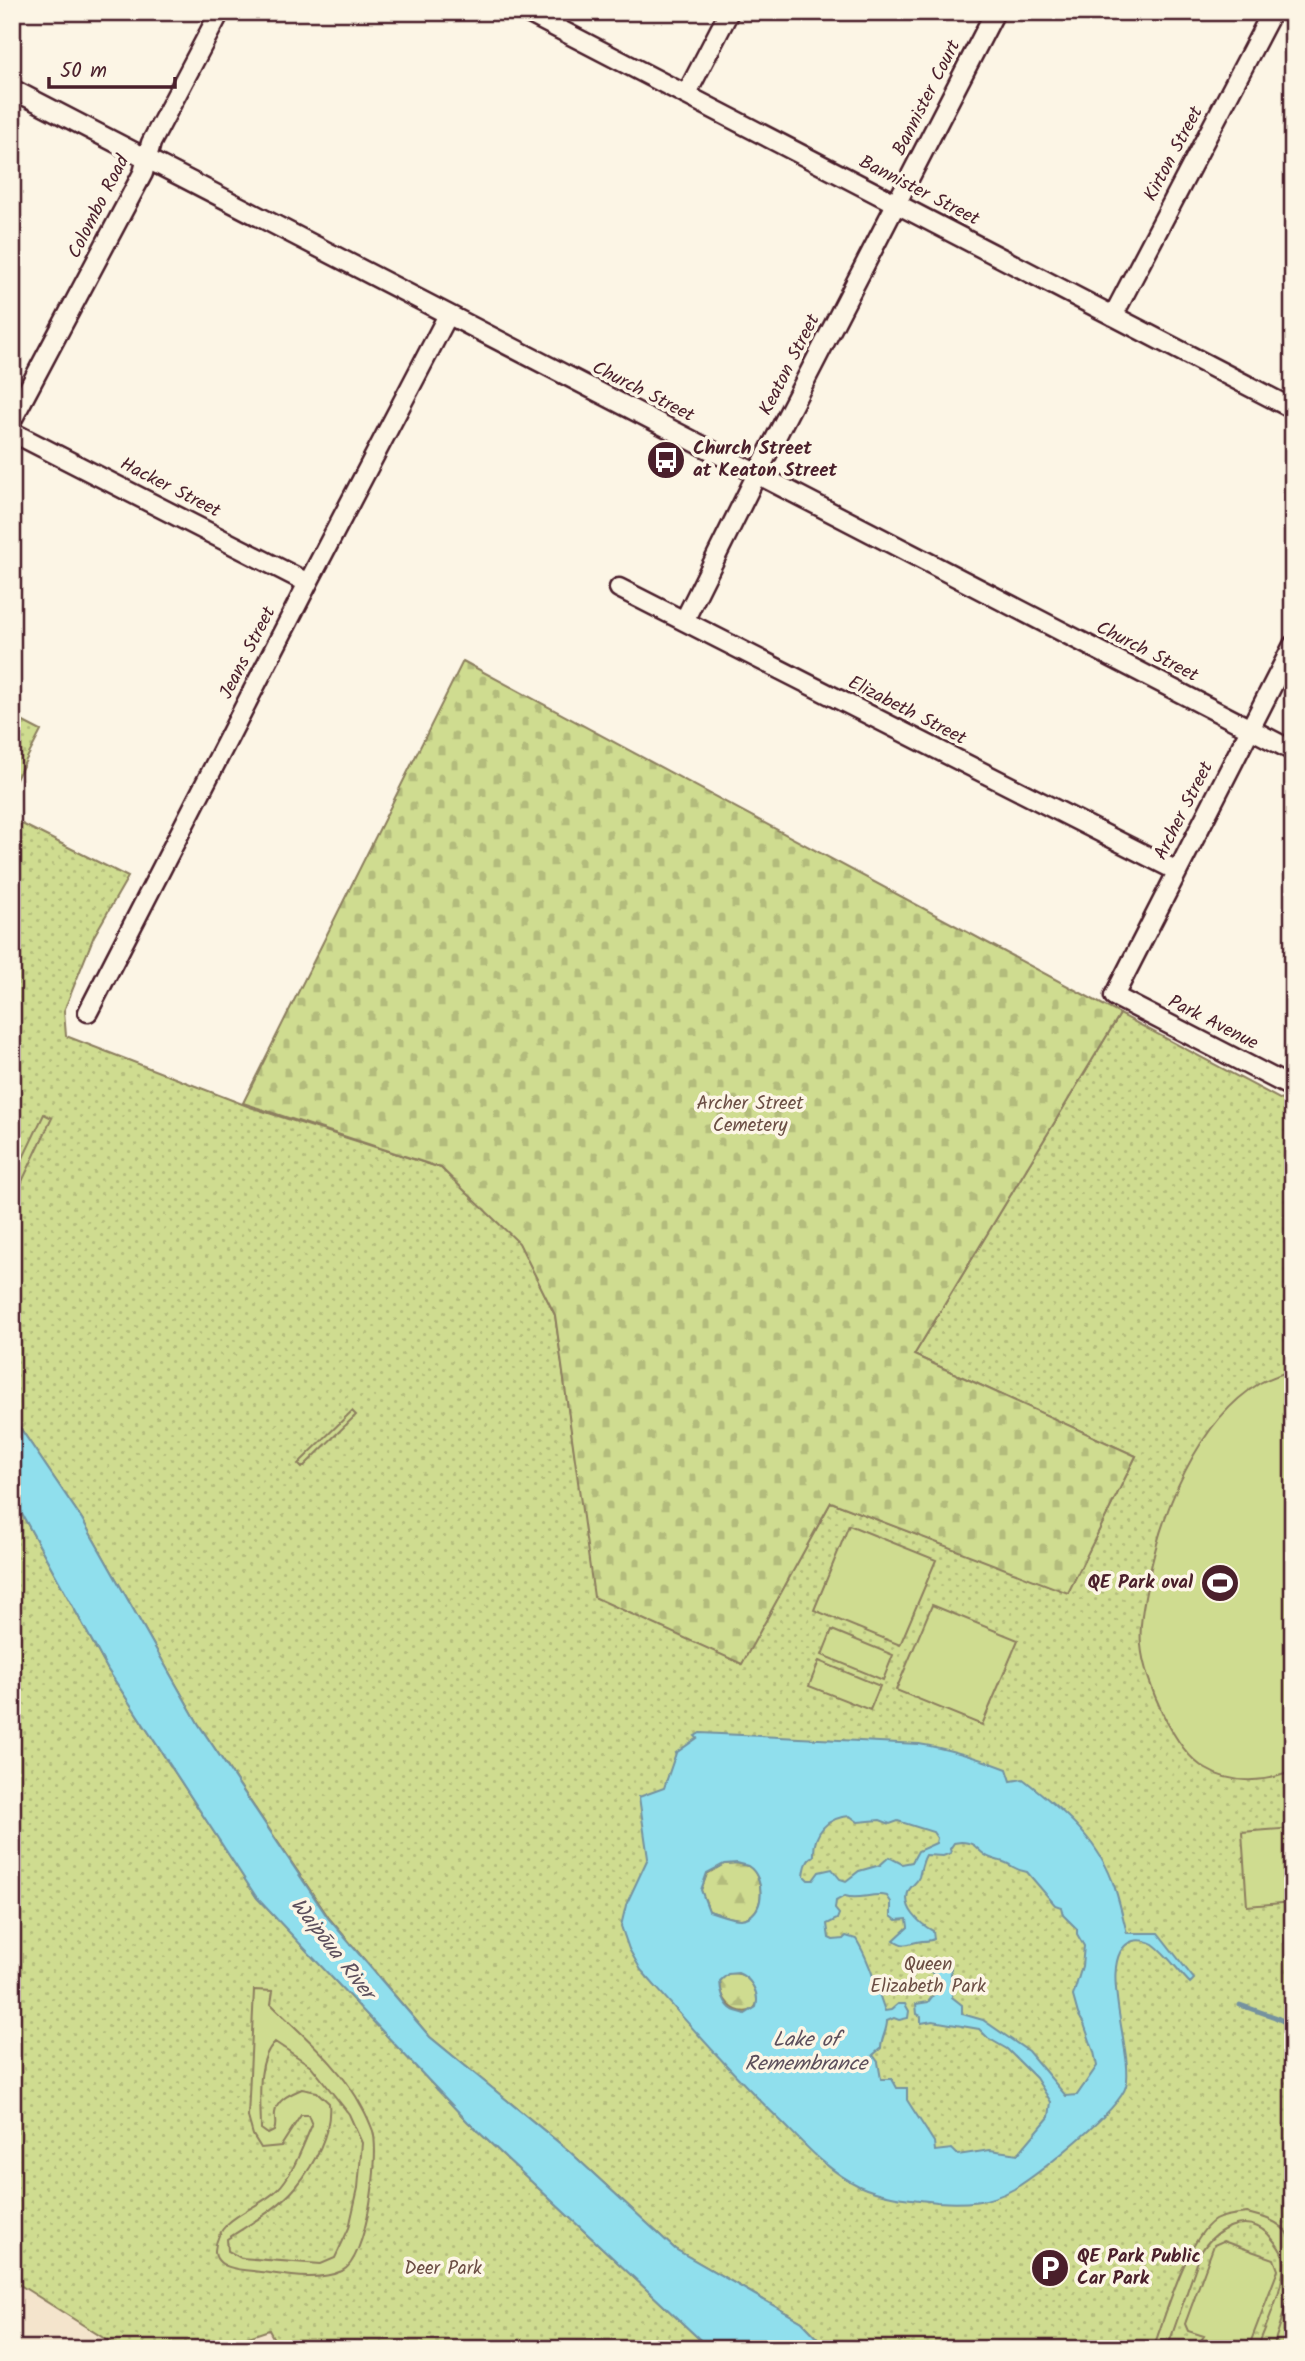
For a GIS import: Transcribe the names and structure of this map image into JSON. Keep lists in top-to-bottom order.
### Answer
{
  "streets": {
    "street": [
      "Bannister Court",
      "Kirton Street",
      "Bannister Street",
      "Colombo Road",
      "Keaton Street",
      "Church Street",
      "Hacker Street",
      "Jeans Street",
      "Elizabeth Street",
      "Archer Street",
      "Park Avenue"
    ]
  },
  "crossings": [
    ["Bannister Court", "Bannister Street"],
    ["Bannister Court", "Keaton Street"],
    ["Kirton Street", "Bannister Street"],
    ["Bannister Street", "Keaton Street"],
    ["Colombo Road", "Church Street"],
    ["Keaton Street", "Church Street"],
    ["Keaton Street", "Elizabeth Street"],
    ["Church Street", "Jeans Street"],
    ["Church Street", "Archer Street"],
    ["Hacker Street", "Jeans Street"],
    ["Elizabeth Street", "Archer Street"],
    ["Archer Street", "Park Avenue"]
  ],
  "water": ["Waipōua River", "Lake of Remembrance"],
  "parks": ["Archer Street Cemetery", "Queen Elizabeth Park", "Deer Park"],
  "places": {
    "bus stop": ["Church Street at Keaton Street"],
    "sports": ["QE Park oval"],
    "parking": ["QE Park Public Car Park"]
  },
  "scale_bar": "50 m"
}
